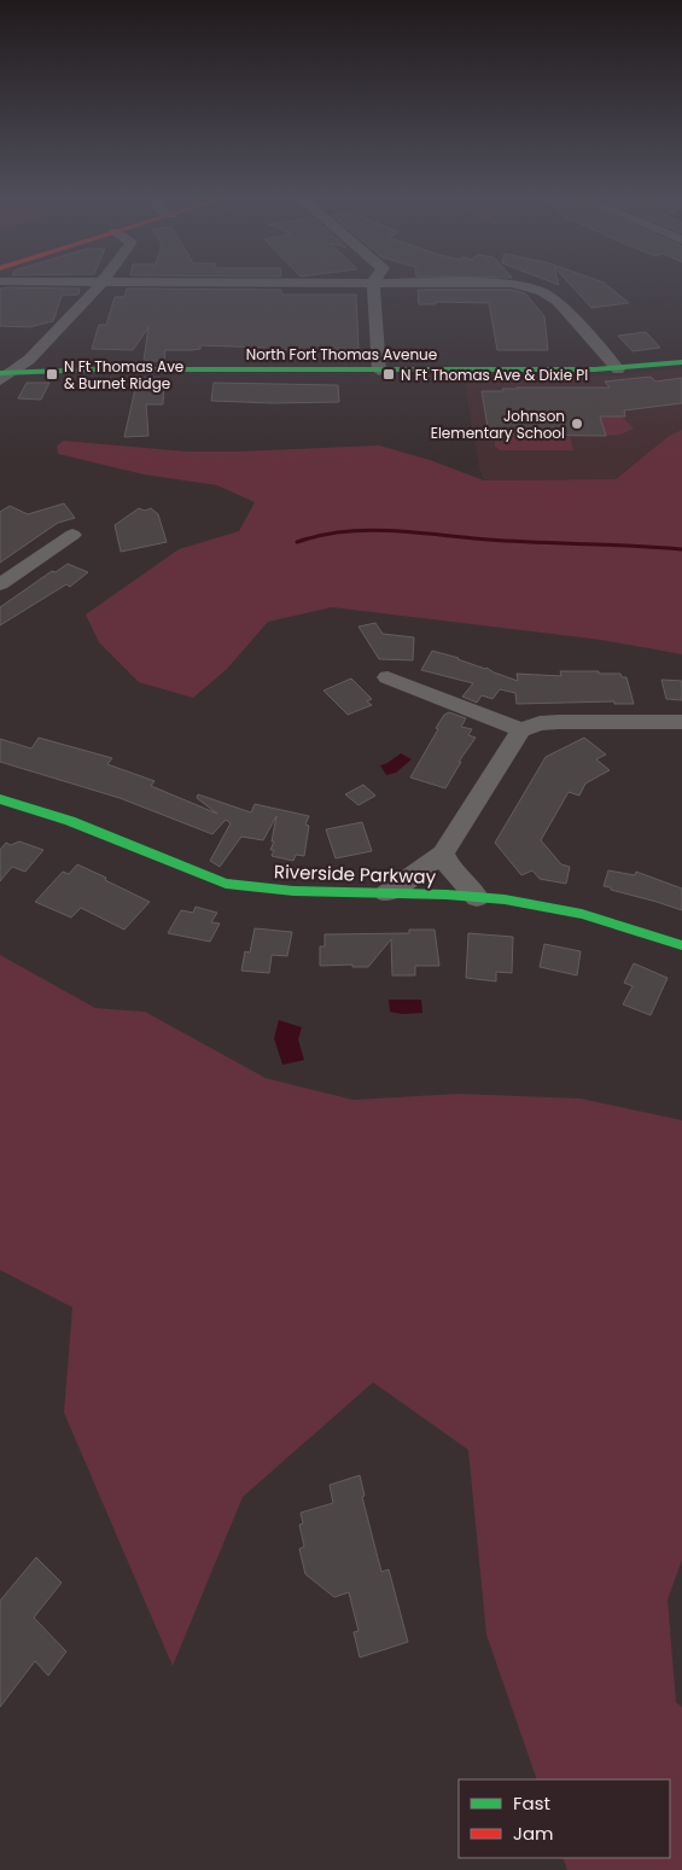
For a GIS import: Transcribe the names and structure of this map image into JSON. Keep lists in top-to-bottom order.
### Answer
{
  "streets": {
    "street": ["North Fort Thomas Avenue", "Riverside Parkway"]
  },
  "places": {
    "transit": ["N Ft Thomas Ave & Burnet Ridge", "N Ft Thomas Ave & Dixie Pl"],
    "other": ["Johnson Elementary School"]
  },
  "legend": ["Fast", "Jam"]
}
